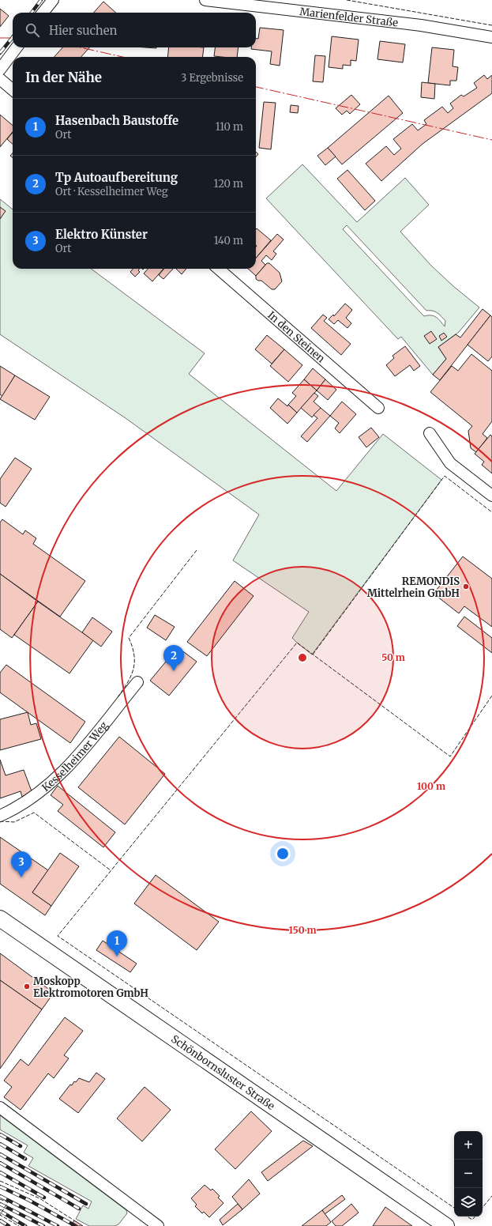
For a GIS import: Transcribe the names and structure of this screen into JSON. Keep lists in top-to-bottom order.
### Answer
{
  "streets": {
    "street": [
      "Marienfelder Straße",
      "In den Steinen",
      "Kesselheimer Weg",
      "Schönbornsluster Straße"
    ]
  },
  "places": ["REMONDIS Mittelrhein GmbH", "Moskopp Elektromotoren GmbH"],
  "page": {
    "search": "Hier suchen",
    "heading": ["In der Nähe", "3 Ergebnisse"],
    "list": [
      {
        "mark": "1",
        "name": "Hasenbach Baustoffe",
        "note": "Ort",
        "value": "110 m"
      },
      {
        "mark": "2",
        "name": "Tp Autoaufbereitung",
        "note": "Ort · Kesselheimer Weg",
        "value": "120 m"
      },
      {
        "mark": "3",
        "name": "Elektro Künster",
        "note": "Ort",
        "value": "140 m"
      }
    ],
    "pins": ["2", "3", "1"],
    "map_buttons": ["+", "−"]
  },
  "rings": ["50 m", "100 m", "150 m"]
}
